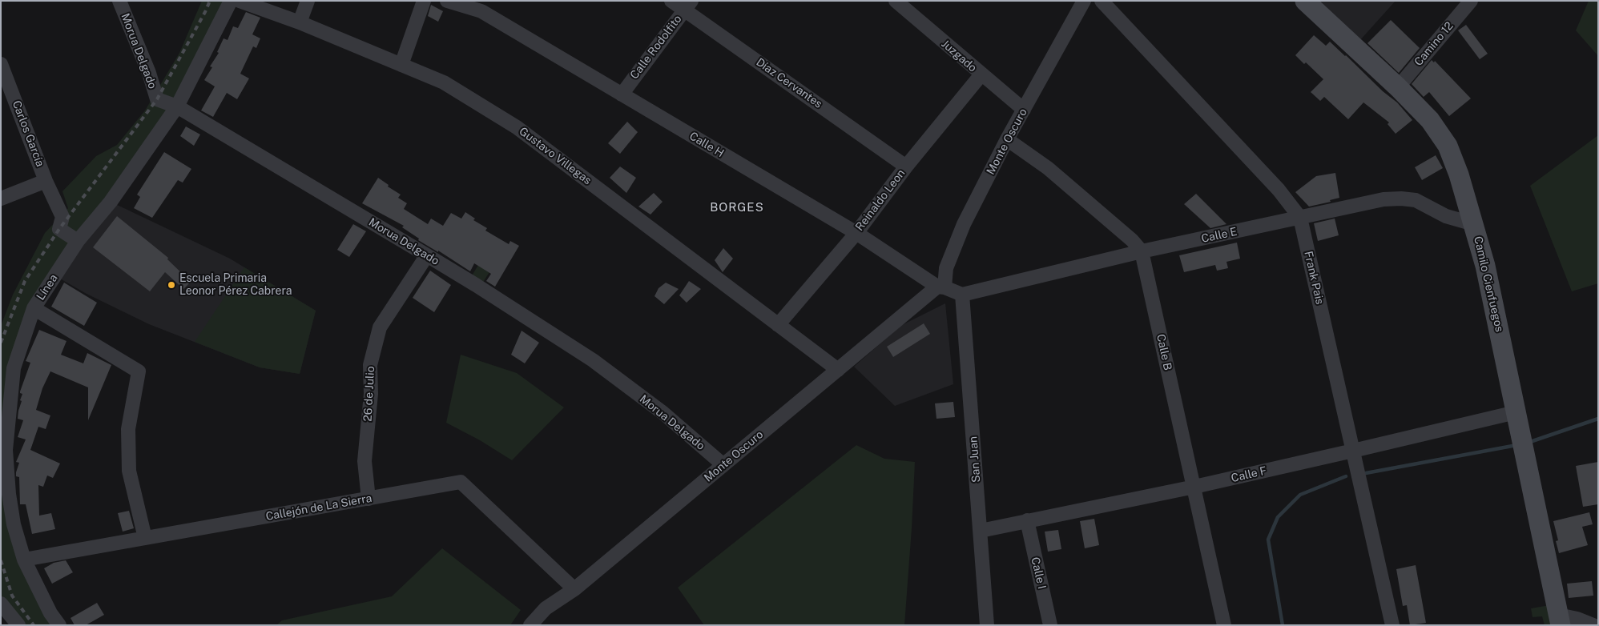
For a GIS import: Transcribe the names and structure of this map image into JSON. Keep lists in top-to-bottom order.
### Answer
{
  "streets": {
    "street": [
      "Camino 12",
      "Calle Rodolfito",
      "Morua Delgado",
      "Juzgado",
      "Díaz Cervantes",
      "Carlos García",
      "Monte Oscuro",
      "Calle H",
      "Gustavo Villegas",
      "Reinaldo Leon",
      "Calle E",
      "Frank Pais",
      "Camilo Cienfuegos",
      "Línea",
      "Calle B",
      "26 de Julio",
      "San Juan",
      "Calle F",
      "Callejón de La Sierra",
      "Calle I"
    ]
  },
  "crossings": [
    ["Camino 12", "Camilo Cienfuegos"],
    ["Calle Rodolfito", "Díaz Cervantes"],
    ["Calle Rodolfito", "Calle H"],
    ["Morua Delgado", "Monte Oscuro"],
    ["Morua Delgado", "Línea"],
    ["Morua Delgado", "26 de Julio"],
    ["Juzgado", "Monte Oscuro"],
    ["Juzgado", "Reinaldo Leon"],
    ["Díaz Cervantes", "Reinaldo Leon"],
    ["Carlos García", "Línea"],
    ["Monte Oscuro", "Calle H"],
    ["Monte Oscuro", "Gustavo Villegas"],
    ["Monte Oscuro", "Callejón de La Sierra"],
    ["Calle H", "Reinaldo Leon"],
    ["Calle H", "Calle E"],
    ["Calle H", "San Juan"],
    ["Gustavo Villegas", "Reinaldo Leon"],
    ["Calle E", "Frank Pais"],
    ["Calle E", "Camilo Cienfuegos"],
    ["Calle E", "Calle B"],
    ["Calle E", "San Juan"],
    ["Frank Pais", "Calle F"],
    ["Camilo Cienfuegos", "Calle F"],
    ["Línea", "Callejón de La Sierra"],
    ["Calle B", "Calle F"],
    ["26 de Julio", "Callejón de La Sierra"],
    ["San Juan", "Calle F"],
    ["Calle F", "Calle I"]
  ],
  "districts": ["BORGES"],
  "places": ["Escuela Primaria Leonor Pérez Cabrera"]
}
